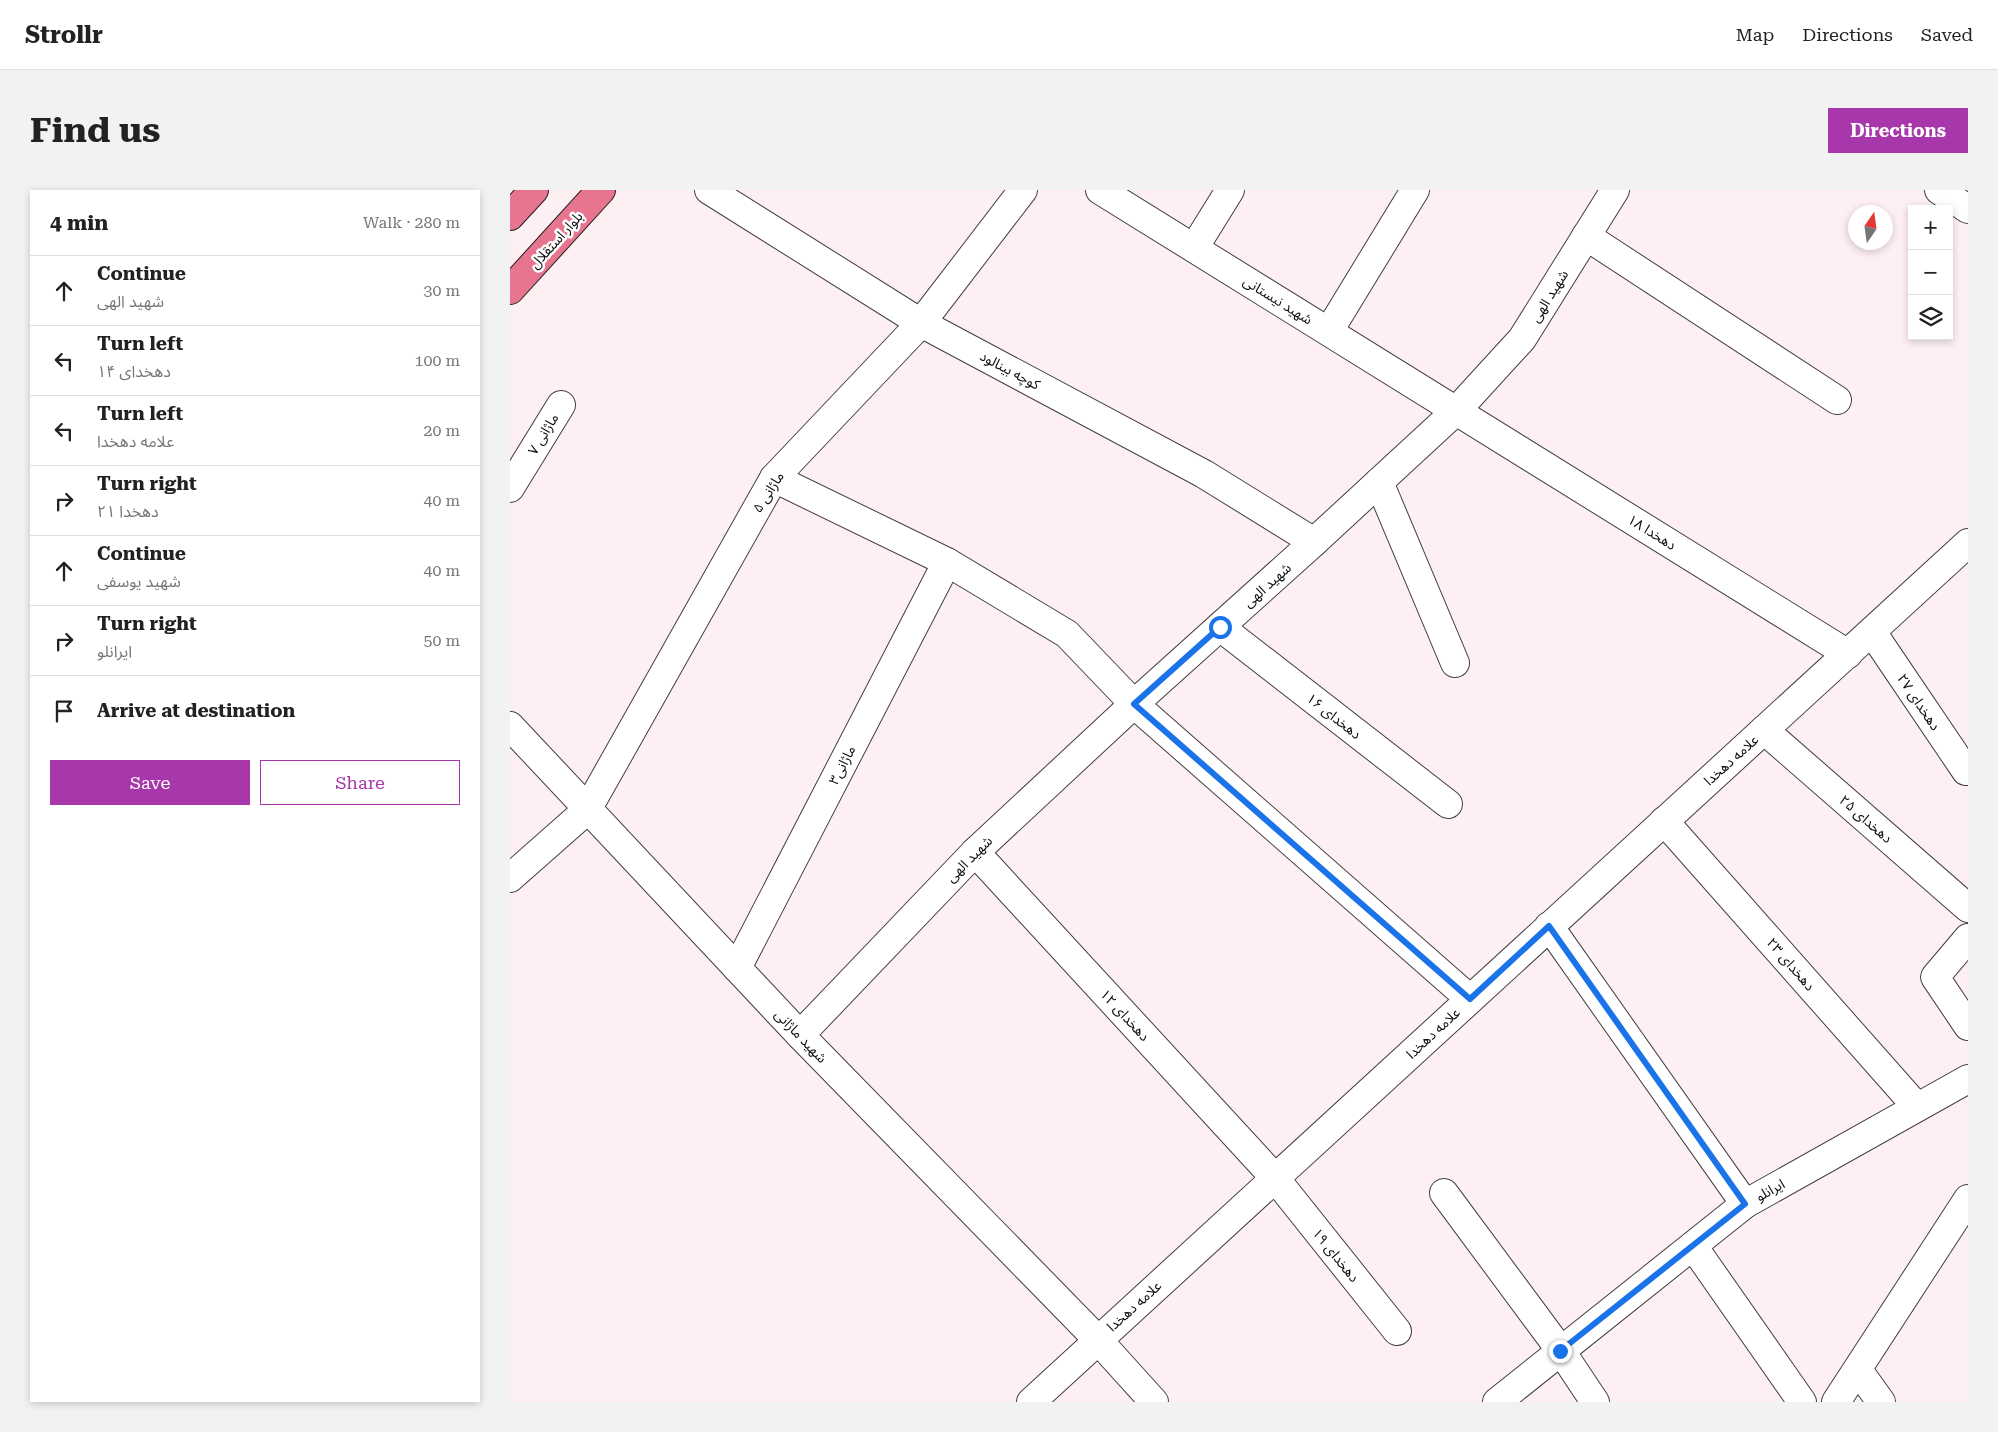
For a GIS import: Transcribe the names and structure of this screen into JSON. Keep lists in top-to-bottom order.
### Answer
{
  "streets": {
    "main road": ["بلوار استقلال"],
    "street": [
      "شهید الهی",
      "شهید نیستانی",
      "کوچه بینالود",
      "۷ ماژانی",
      "۵ ماژانی",
      "دهخدا ۱۸",
      "دهخدای ۲۷",
      "دهخدای ۱۶",
      "علامه دهخدا",
      "ماژانی۳",
      "دهخدای ۲۵",
      "دهخدای ۲۳",
      "دهخدای ۱۲",
      "شهید ماژانی",
      "ایرانلو",
      "دهخدای ۱۹"
    ]
  },
  "crossings": [
    ["شهید الهی", "شهید نیستانی"],
    ["شهید الهی", "کوچه بینالود"],
    ["شهید الهی", "دهخدا ۱۸"],
    ["شهید الهی", "دهخدای ۱۶"],
    ["شهید الهی", "دهخدای ۱۲"],
    ["شهید الهی", "شهید ماژانی"],
    ["شهید نیستانی", "دهخدا ۱۸"],
    ["کوچه بینالود", "۵ ماژانی"],
    ["۵ ماژانی", "شهید ماژانی"],
    ["دهخدا ۱۸", "علامه دهخدا"],
    ["دهخدای ۲۷", "علامه دهخدا"],
    ["علامه دهخدا", "دهخدای ۲۵"],
    ["علامه دهخدا", "دهخدای ۲۳"],
    ["علامه دهخدا", "دهخدای ۱۲"],
    ["علامه دهخدا", "شهید ماژانی"],
    ["علامه دهخدا", "دهخدای ۱۹"],
    ["ماژانی۳", "شهید ماژانی"],
    ["دهخدای ۲۳", "ایرانلو"],
    ["دهخدای ۱۲", "دهخدای ۱۹"]
  ],
  "north": "top",
  "page": {
    "header": "Strollr",
    "nav": ["Map", "Directions", "Saved"],
    "buttons": [
      "Directions",
      ["Save", "Share"]
    ],
    "title": "Find us",
    "heading": ["4 min", "Walk · 280 m"],
    "map_buttons": ["+", "−"],
    "list": [
      ["Continue", "شهید الهی", "30 m"],
      ["Turn left", "دهخدای ۱۴", "100 m"],
      ["Turn left", "علامه دهخدا", "20 m"],
      ["Turn right", "دهخدا ۲۱", "40 m"],
      ["Continue", "شهید یوسفی", "40 m"],
      ["Turn right", "ایرانلو", "50 m"],
      "Arrive at destination"
    ]
  }
}
